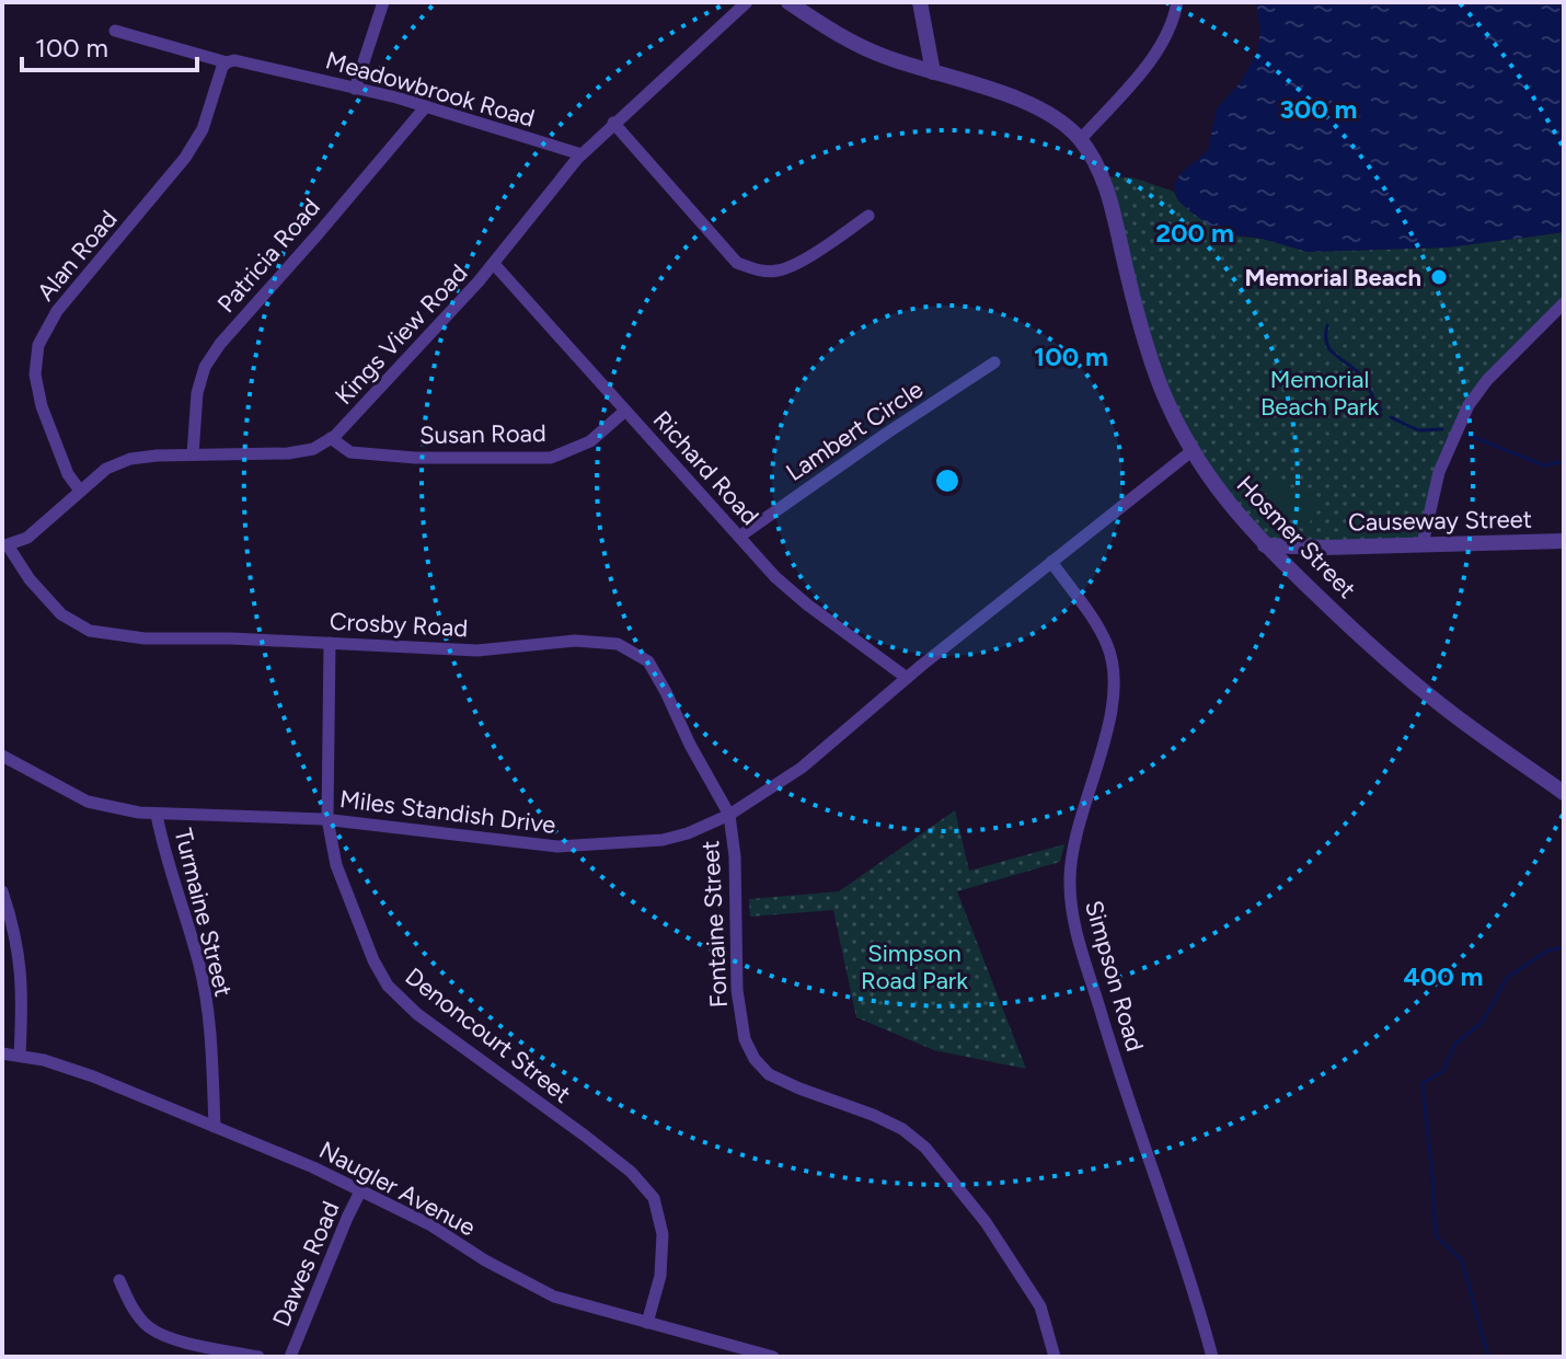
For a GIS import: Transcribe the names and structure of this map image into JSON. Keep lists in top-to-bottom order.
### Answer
{
  "streets": {
    "street": [
      "Meadowbrook Road",
      "Alan Road",
      "Patricia Road",
      "Kings View Road",
      "Lambert Circle",
      "Susan Road",
      "Richard Road",
      "Causeway Street",
      "Hosmer Street",
      "Crosby Road",
      "Miles Standish Drive",
      "Turmaine Street",
      "Fontaine Street",
      "Simpson Road",
      "Denoncourt Street",
      "Naugler Avenue",
      "Dawes Road"
    ]
  },
  "crossings": [
    ["Meadowbrook Road", "Alan Road"],
    ["Meadowbrook Road", "Patricia Road"],
    ["Meadowbrook Road", "Kings View Road"],
    ["Alan Road", "Kings View Road"],
    ["Patricia Road", "Kings View Road"],
    ["Kings View Road", "Susan Road"],
    ["Kings View Road", "Richard Road"],
    ["Kings View Road", "Crosby Road"],
    ["Lambert Circle", "Richard Road"],
    ["Susan Road", "Richard Road"],
    ["Richard Road", "Miles Standish Drive"],
    ["Causeway Street", "Hosmer Street"],
    ["Hosmer Street", "Miles Standish Drive"],
    ["Crosby Road", "Miles Standish Drive"],
    ["Crosby Road", "Fontaine Street"],
    ["Crosby Road", "Denoncourt Street"],
    ["Miles Standish Drive", "Turmaine Street"],
    ["Miles Standish Drive", "Fontaine Street"],
    ["Miles Standish Drive", "Simpson Road"],
    ["Miles Standish Drive", "Denoncourt Street"],
    ["Turmaine Street", "Naugler Avenue"],
    ["Denoncourt Street", "Naugler Avenue"],
    ["Naugler Avenue", "Dawes Road"]
  ],
  "parks": ["Memorial Beach Park", "Simpson Road Park"],
  "places": ["Memorial Beach"],
  "scale_bar": "100 m",
  "rings": [
    "300 m",
    "200 m",
    "100 m",
    "400 m"
  ]
}
